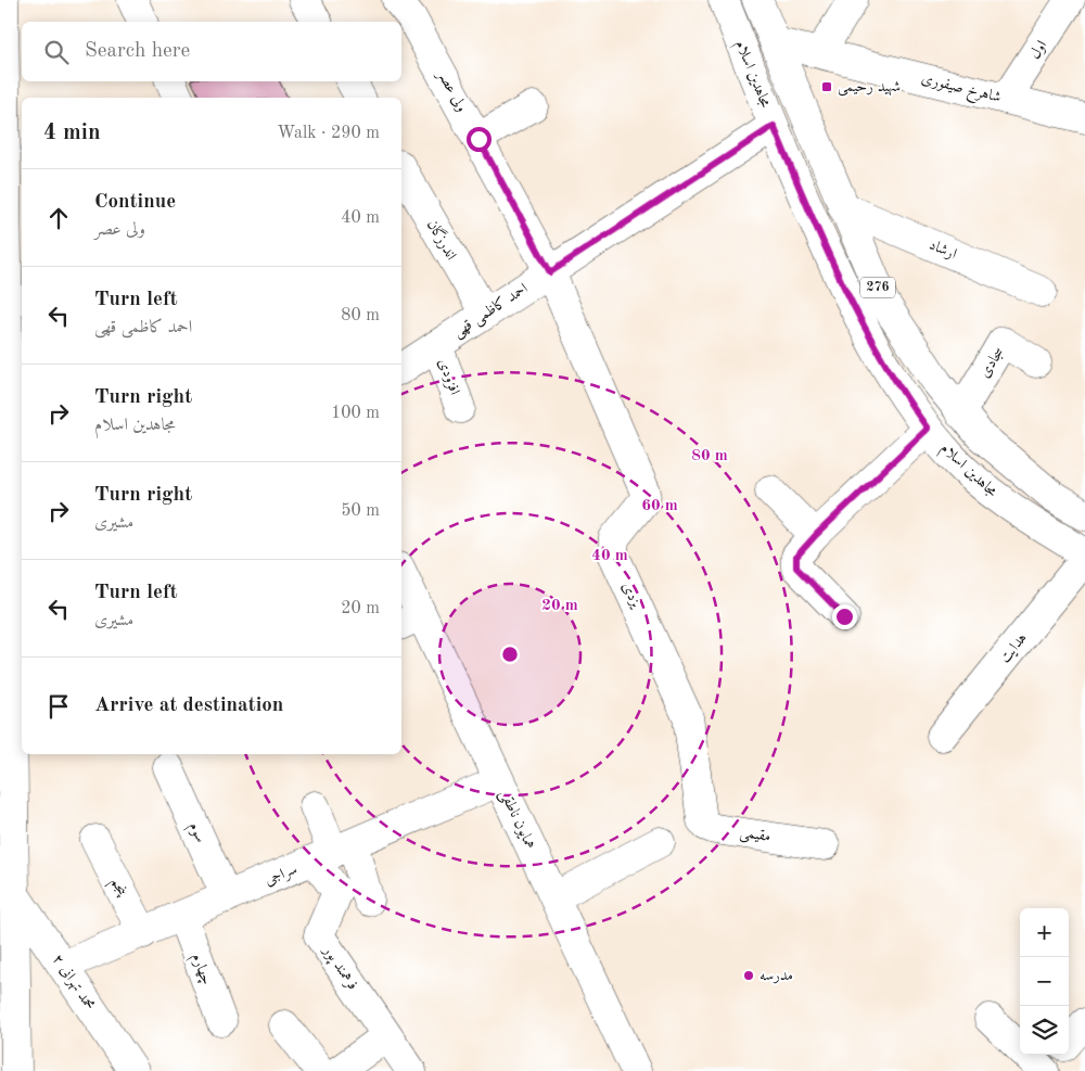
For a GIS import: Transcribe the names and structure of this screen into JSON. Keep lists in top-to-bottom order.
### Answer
{
  "streets": {
    "street": [
      "اول",
      "مجاهدین اسلام",
      "شاهرخ صیفوری",
      "ولی عصر",
      "اندرزگان",
      "ارشاد",
      "276",
      "احمد کاظمی قهی",
      "سجادی",
      "افزودی",
      "یزدی",
      "هدایت",
      "همایون ناطقی",
      "سوم",
      "مقیمی",
      "سراجی",
      "پنجم",
      "فرهمند پور",
      "چهارم",
      "محمد تهرانی ۲"
    ]
  },
  "crossings": [
    ["اول", "شاهرخ صیفوری"],
    ["مجاهدین اسلام", "احمد کاظمی قهی"],
    ["شاهرخ صیفوری", "276"],
    ["ولی عصر", "احمد کاظمی قهی"],
    ["ولی عصر", "یزدی"],
    ["اندرزگان", "احمد کاظمی قهی"],
    ["ارشاد", "276"],
    ["276", "سجادی"],
    ["احمد کاظمی قهی", "افزودی"],
    ["احمد کاظمی قهی", "یزدی"],
    ["یزدی", "مقیمی"],
    ["همایون ناطقی", "سراجی"],
    ["سوم", "سراجی"],
    ["سراجی", "پنجم"],
    ["سراجی", "فرهمند پور"],
    ["سراجی", "چهارم"],
    ["سراجی", "محمد تهرانی ۲"]
  ],
  "places": {
    "transit": ["شهید رحیمی"],
    "other": ["مدرسه"]
  },
  "page": {
    "search": "Search here",
    "heading": ["4 min", "Walk · 290 m"],
    "list": [
      ["Continue", "ولی عصر", "40 m"],
      ["Turn left", "احمد کاظمی قهی", "80 m"],
      ["Turn right", "مجاهدین اسلام", "100 m"],
      ["Turn right", "مشیری", "50 m"],
      ["Turn left", "مشیری", "20 m"],
      "Arrive at destination"
    ],
    "map_buttons": ["+", "−"]
  },
  "rings": [
    "80 m",
    "60 m",
    "40 m",
    "20 m"
  ]
}
